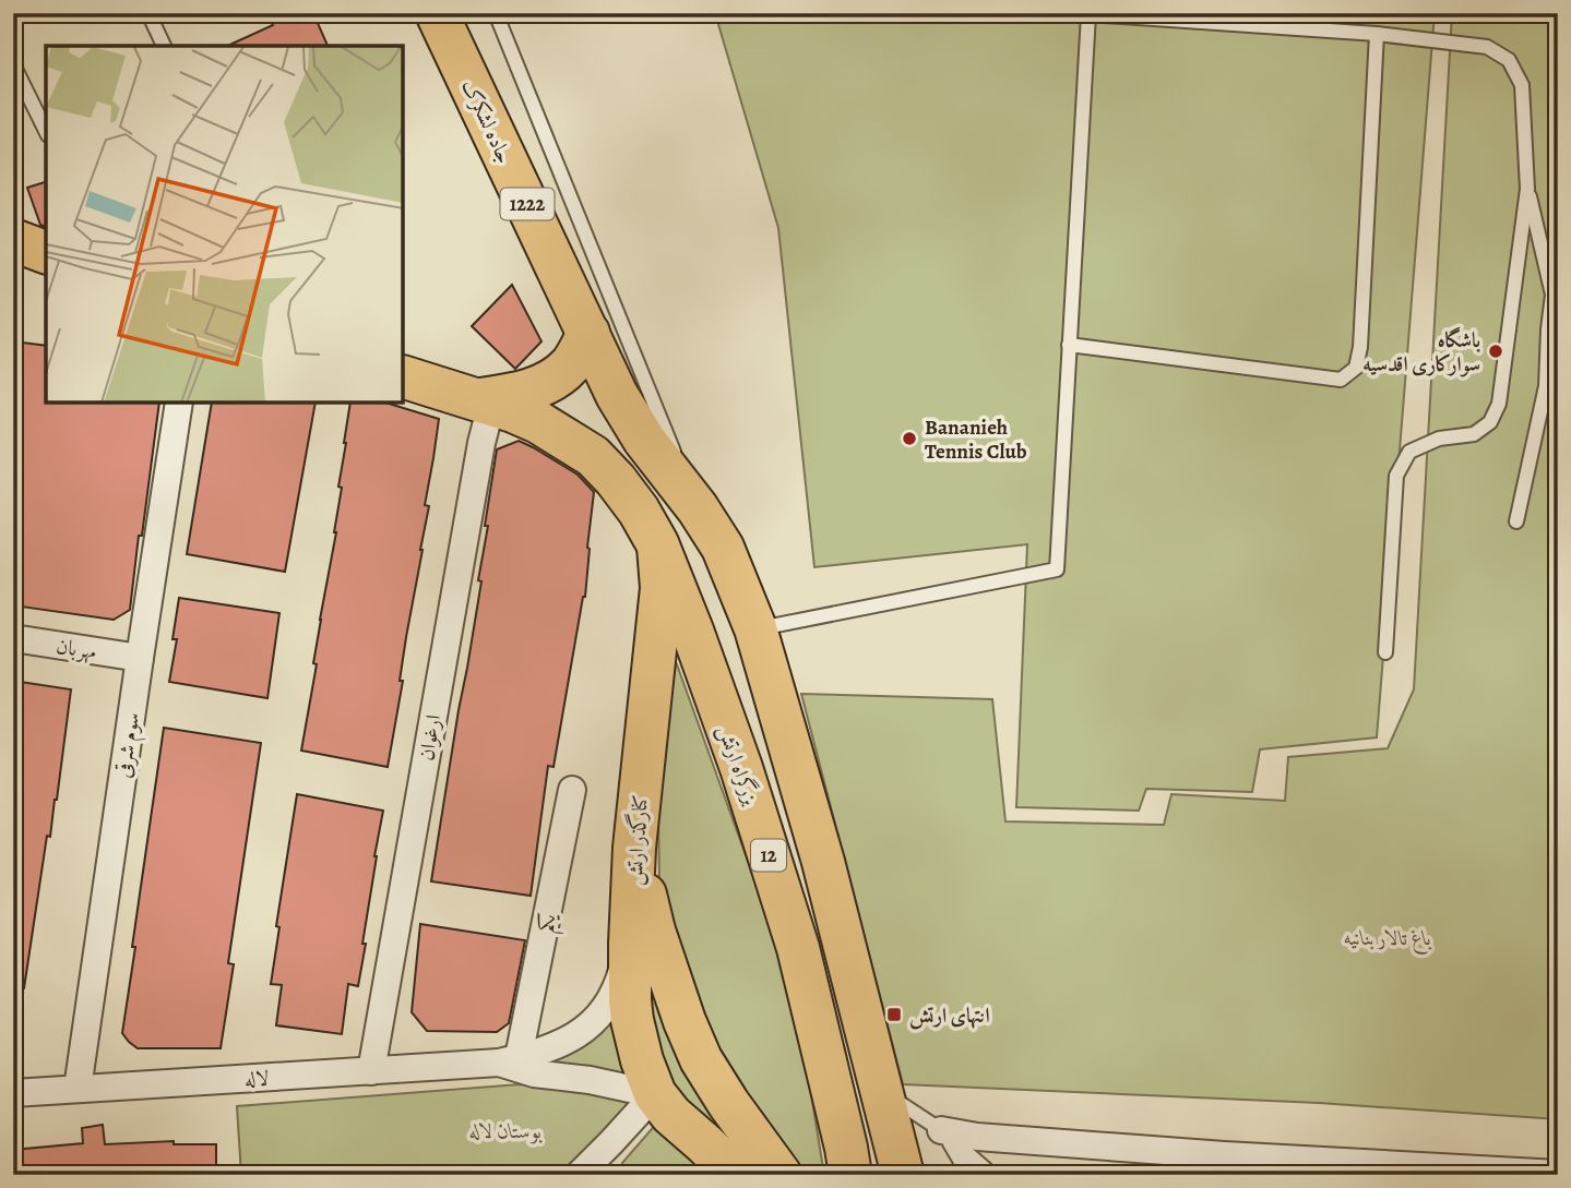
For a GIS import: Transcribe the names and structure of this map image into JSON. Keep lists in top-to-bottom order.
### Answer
{
  "streets": {
    "main road": [
      "جاده لشکرک",
      "1222",
      "بزرگراه ارتش",
      "کنارگذر ارتش",
      "12"
    ],
    "street": [
      "مهربان",
      "ارغوان",
      "سوم شرقی",
      "یکم",
      "لاله"
    ]
  },
  "crossings": [
    ["جاده لشکرک", "12"],
    ["مهربان", "سوم شرقی"],
    ["ارغوان", "کنارگذر ارتش"],
    ["ارغوان", "لاله"],
    ["سوم شرقی", "لاله"],
    ["بزرگراه ارتش", "کنارگذر ارتش"],
    ["کنارگذر ارتش", "لاله"],
    ["یکم", "لاله"]
  ],
  "parks": ["باغ تالار بنانیه", "بوستان لاله"],
  "places": {
    "other": ["باشگاه سوارکاری اقدسیه", "Bananieh Tennis Club"],
    "transit": ["انتهای ارتش"]
  }
}
